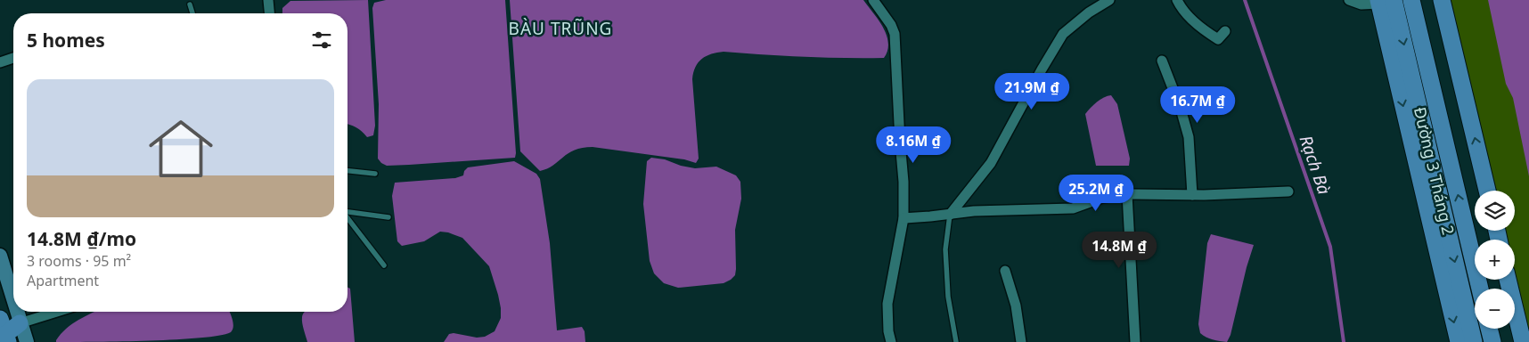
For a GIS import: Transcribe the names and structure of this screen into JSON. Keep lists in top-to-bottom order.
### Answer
{
  "streets": {
    "main road": ["Đường 3 Tháng 2"]
  },
  "districts": ["BÀU TRŨNG"],
  "water": ["Rạch Bà"],
  "page": {
    "heading": "5 homes",
    "list": [
      {
        "name": "14.8M ₫/mo",
        "note": "3 rooms · 95 m² · Apartment"
      }
    ],
    "price": [
      "21.9M ₫",
      "16.7M ₫",
      "8.16M ₫",
      "25.2M ₫",
      "14.8M ₫"
    ],
    "map_buttons": ["+", "−"]
  }
}
